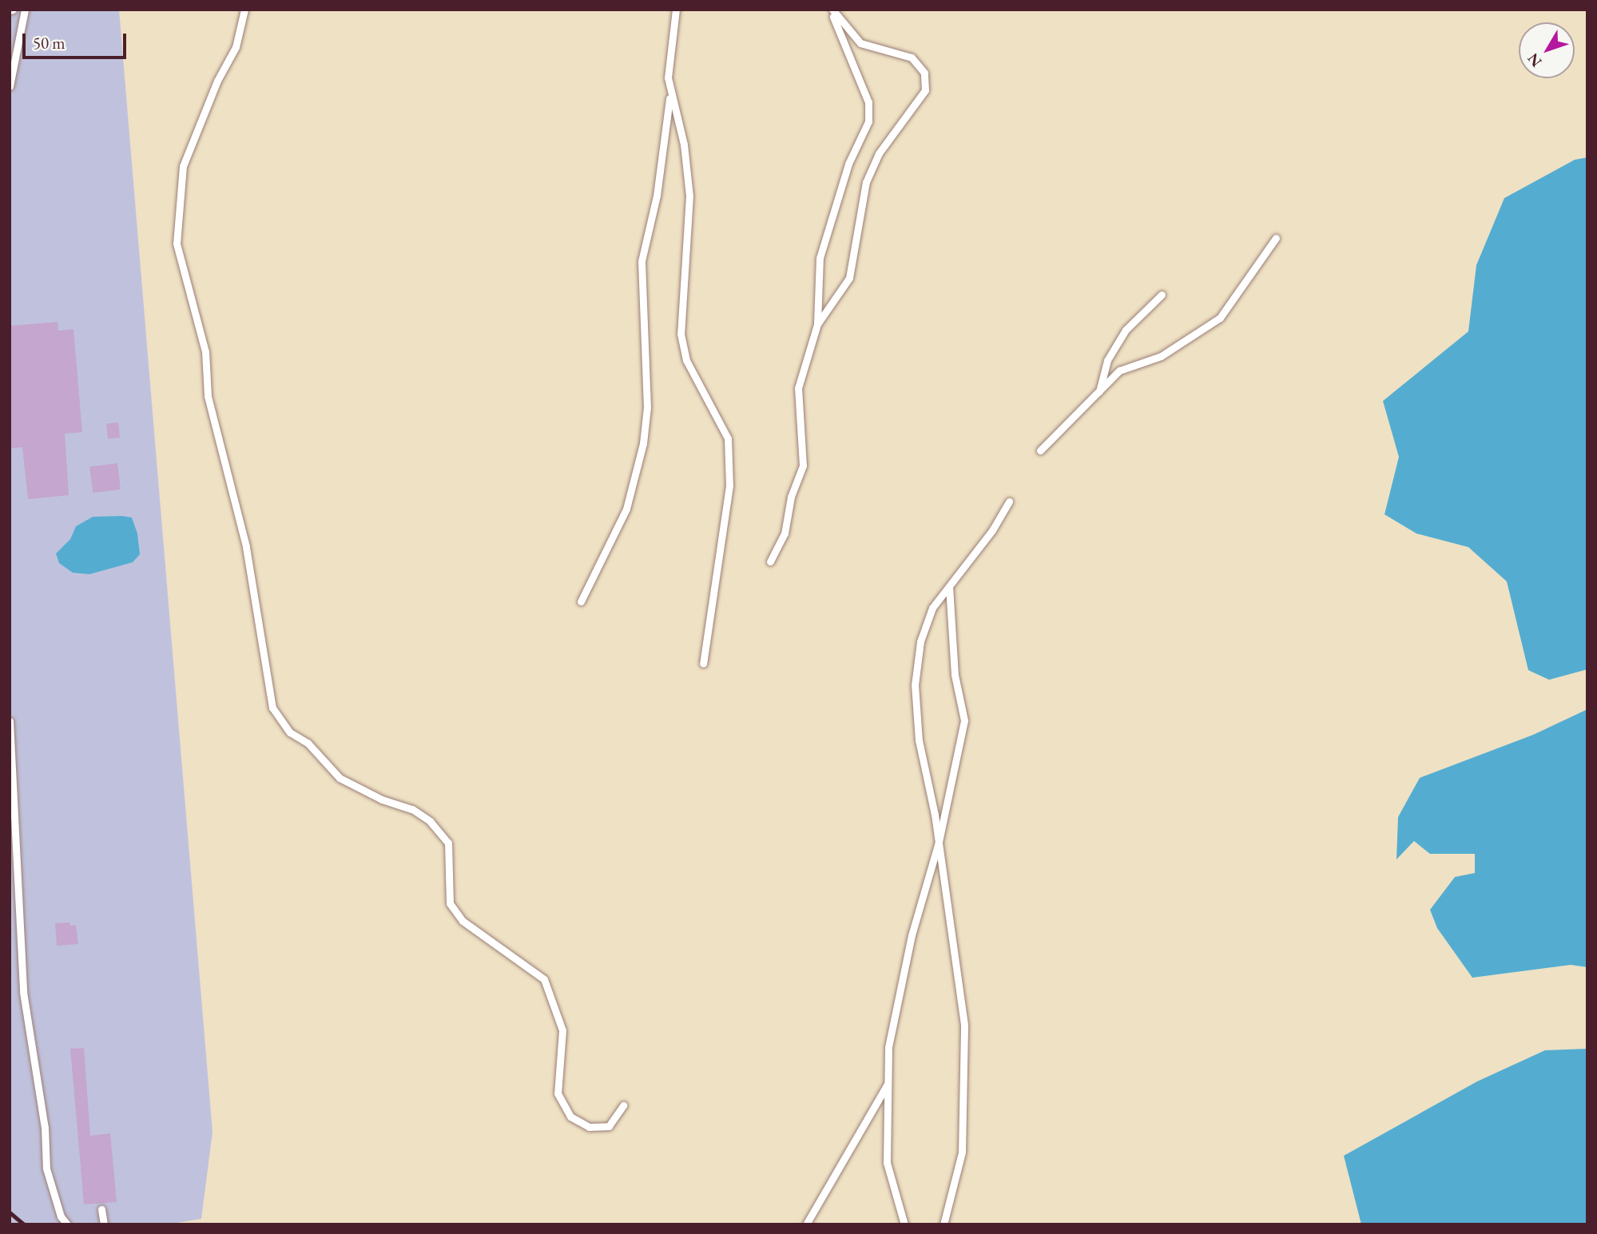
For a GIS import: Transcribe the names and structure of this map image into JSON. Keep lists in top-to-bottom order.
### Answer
{
  "scale_bar": "50 m",
  "north": "bottom left"
}
